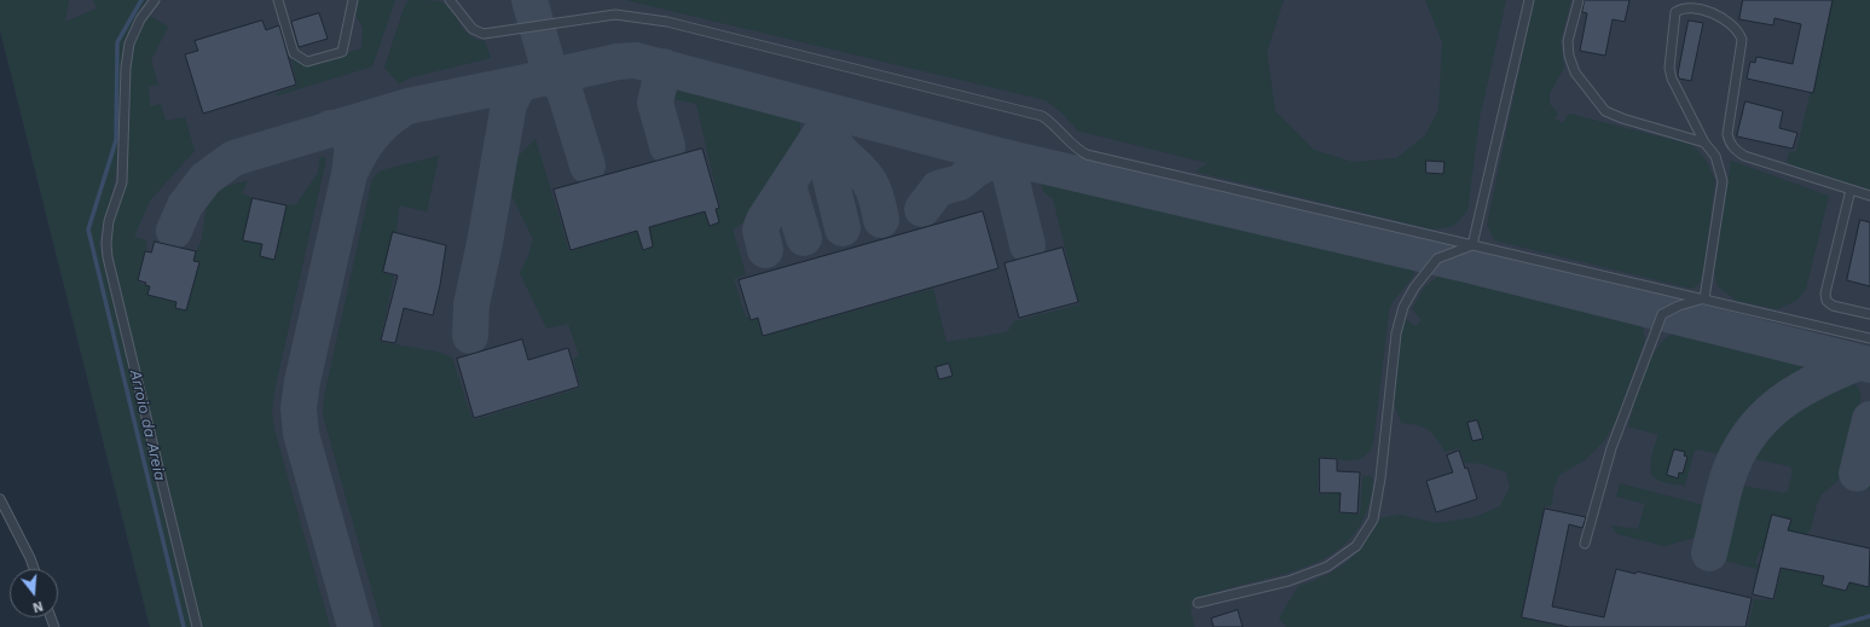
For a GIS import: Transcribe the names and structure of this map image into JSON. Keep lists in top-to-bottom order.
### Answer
{
  "water": ["Arroio da Areia"],
  "north": "bottom"
}
